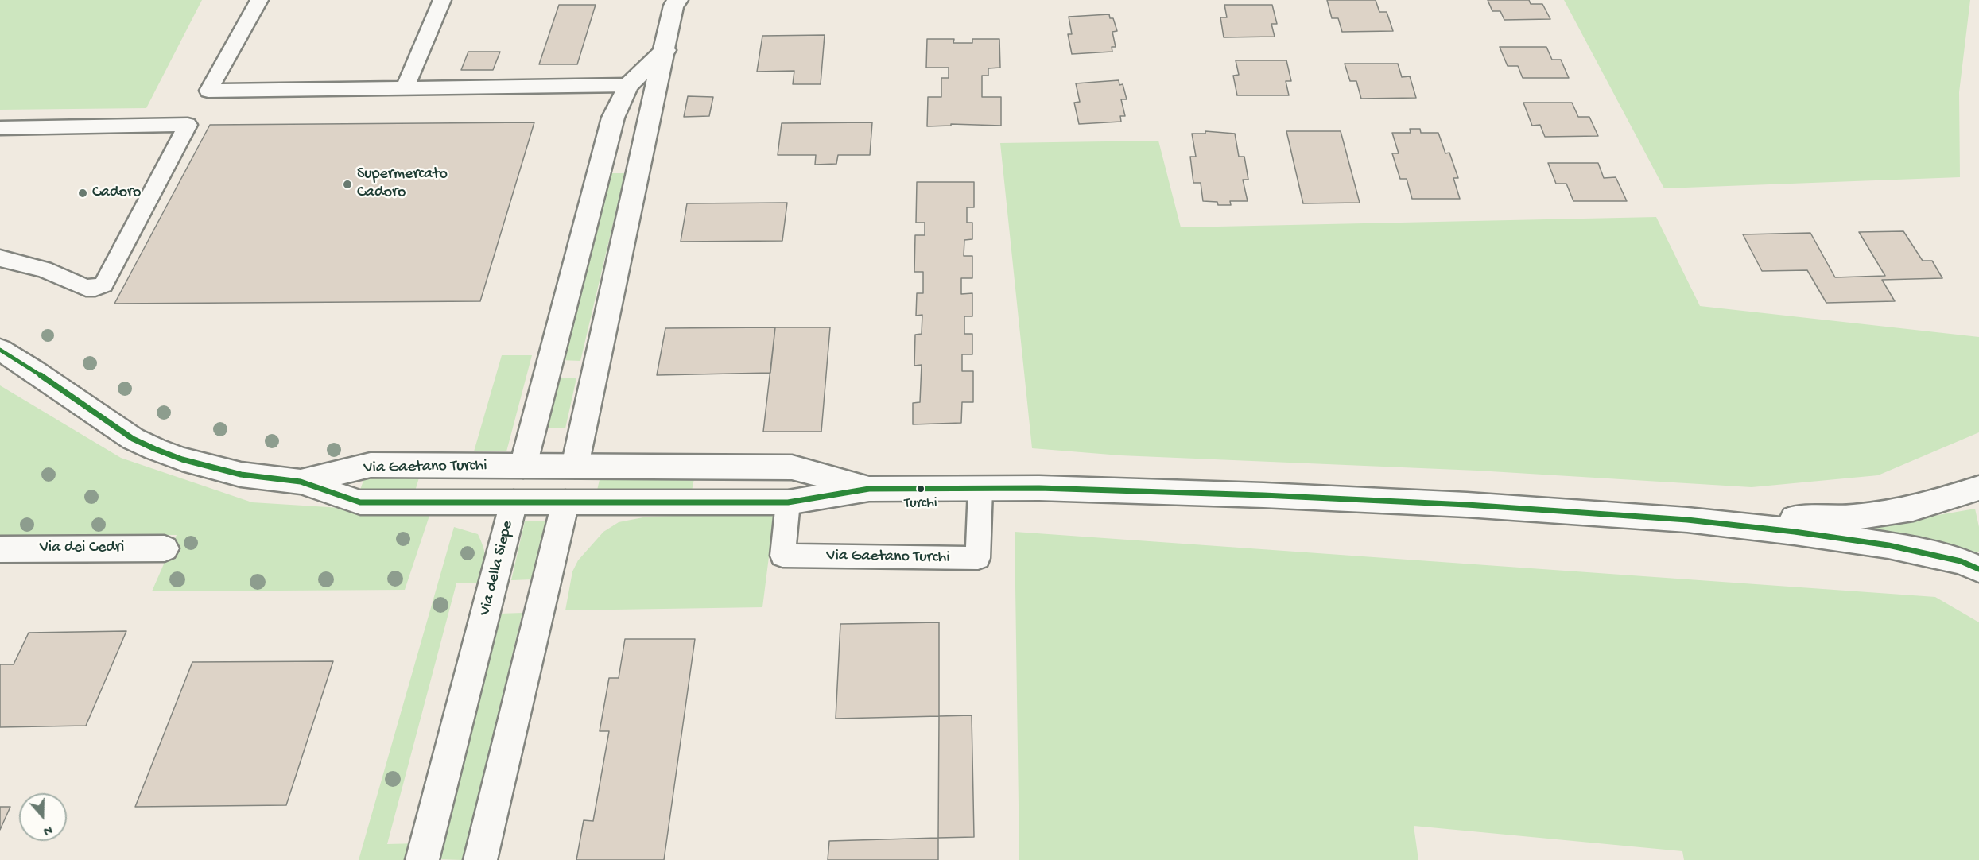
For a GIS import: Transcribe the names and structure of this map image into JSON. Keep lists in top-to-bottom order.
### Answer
{
  "streets": {
    "street": ["Via Gaetano Turchi", "Via dei Cedri", "Via della Siepe"]
  },
  "crossings": [
    ["Via Gaetano Turchi", "Via della Siepe"]
  ],
  "places": ["Supermercato Cadoro", "Cadoro", "Turchi"],
  "north": "bottom"
}
